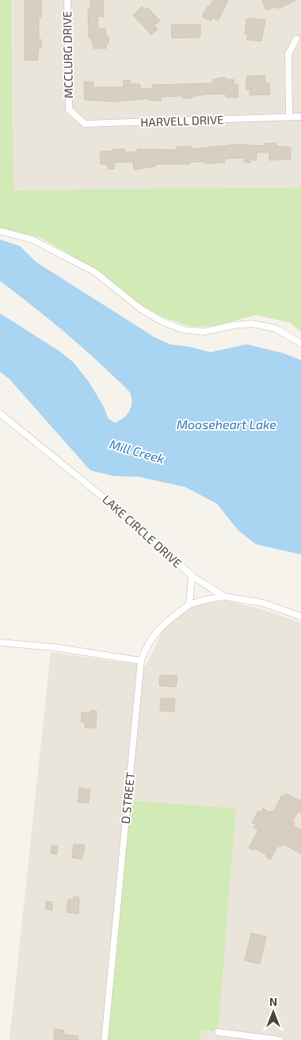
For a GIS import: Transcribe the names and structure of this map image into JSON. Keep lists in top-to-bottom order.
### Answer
{
  "streets": {
    "street": [
      "MCCLURG DRIVE",
      "HARVELL DRIVE",
      "LAKE CIRCLE DRIVE",
      "D STREET"
    ]
  },
  "crossings": [
    ["MCCLURG DRIVE", "HARVELL DRIVE"]
  ],
  "water": ["Mooseheart Lake", "Mill Creek"],
  "north": "top"
}
